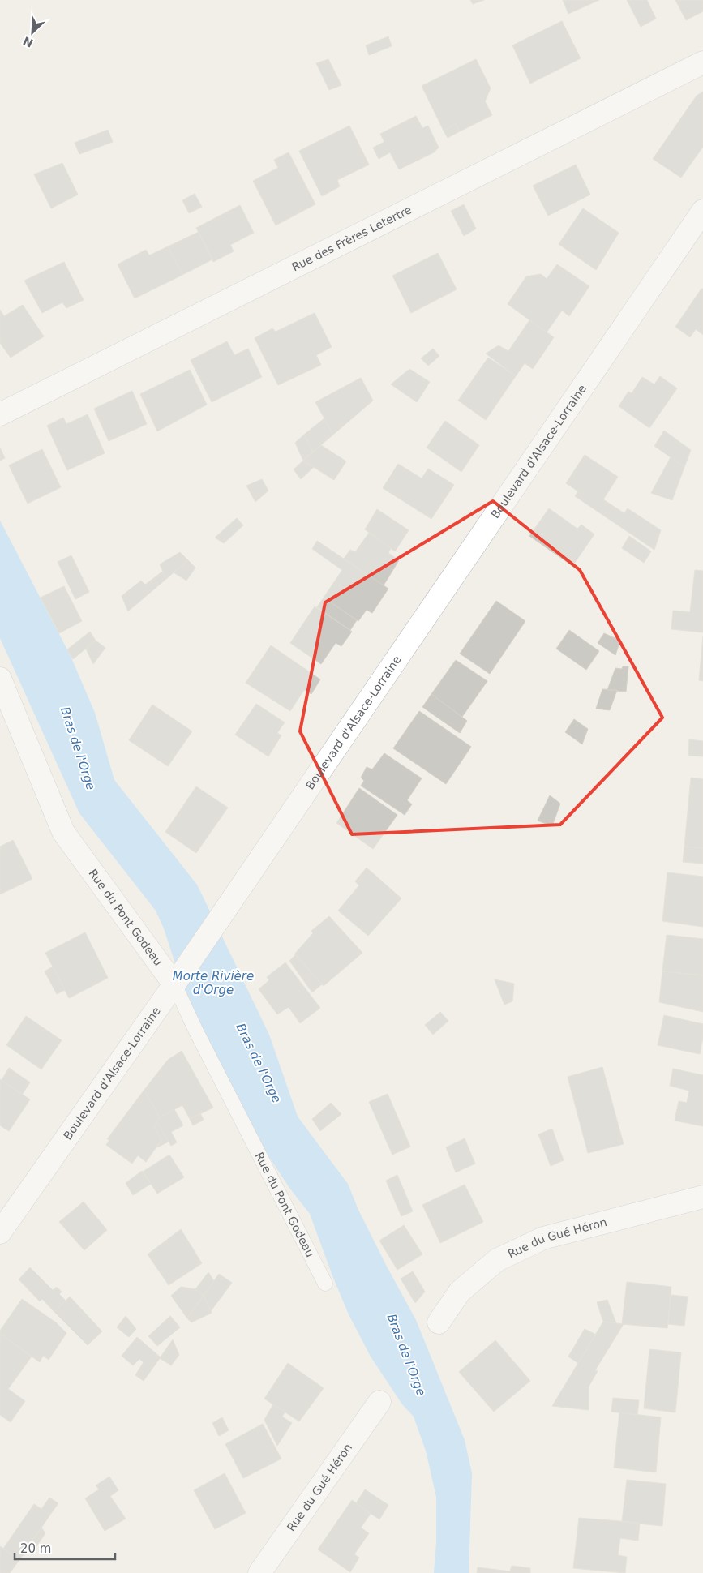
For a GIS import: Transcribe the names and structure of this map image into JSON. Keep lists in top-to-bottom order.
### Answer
{
  "streets": {
    "street": [
      "Rue des Frères Letertre",
      "Boulevard d'Alsace-Lorraine",
      "Rue du Pont Godeau",
      "Rue du Gué Héron"
    ]
  },
  "crossings": [
    ["Boulevard d'Alsace-Lorraine", "Rue du Pont Godeau"]
  ],
  "water": ["Bras de l'Orge", "Morte Rivière d'Orge"],
  "scale_bar": "20 m",
  "north": "bottom left"
}
